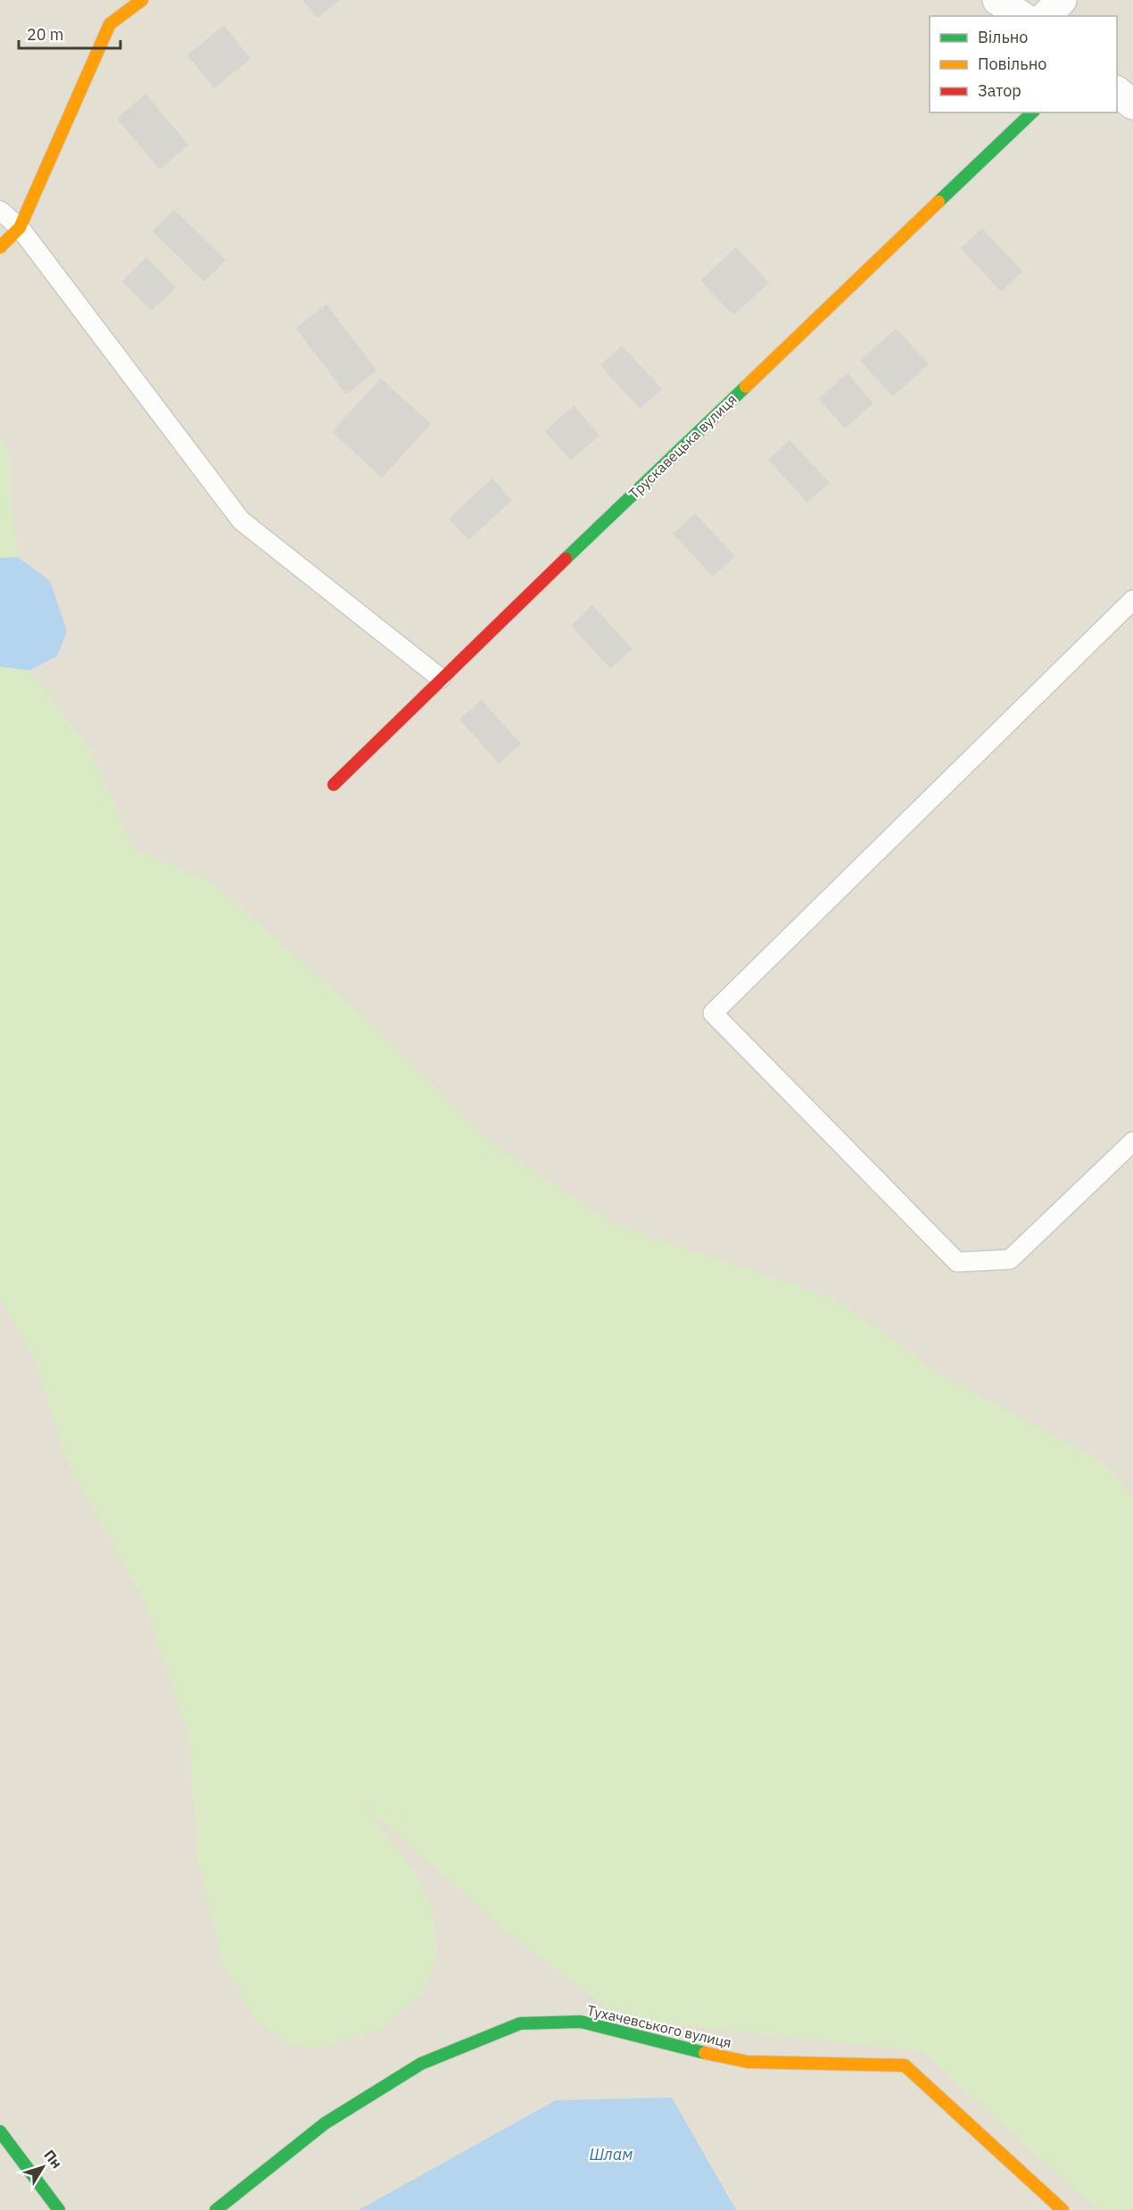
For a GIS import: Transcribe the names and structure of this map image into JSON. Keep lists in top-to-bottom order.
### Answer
{
  "streets": {
    "street": ["Трускавецька вулиця", "Тухачевського вулиця"]
  },
  "water": ["Шлам"],
  "legend": ["Вільно", "Повільно", "Затор"],
  "scale_bar": "20 m",
  "north": "top right"
}
